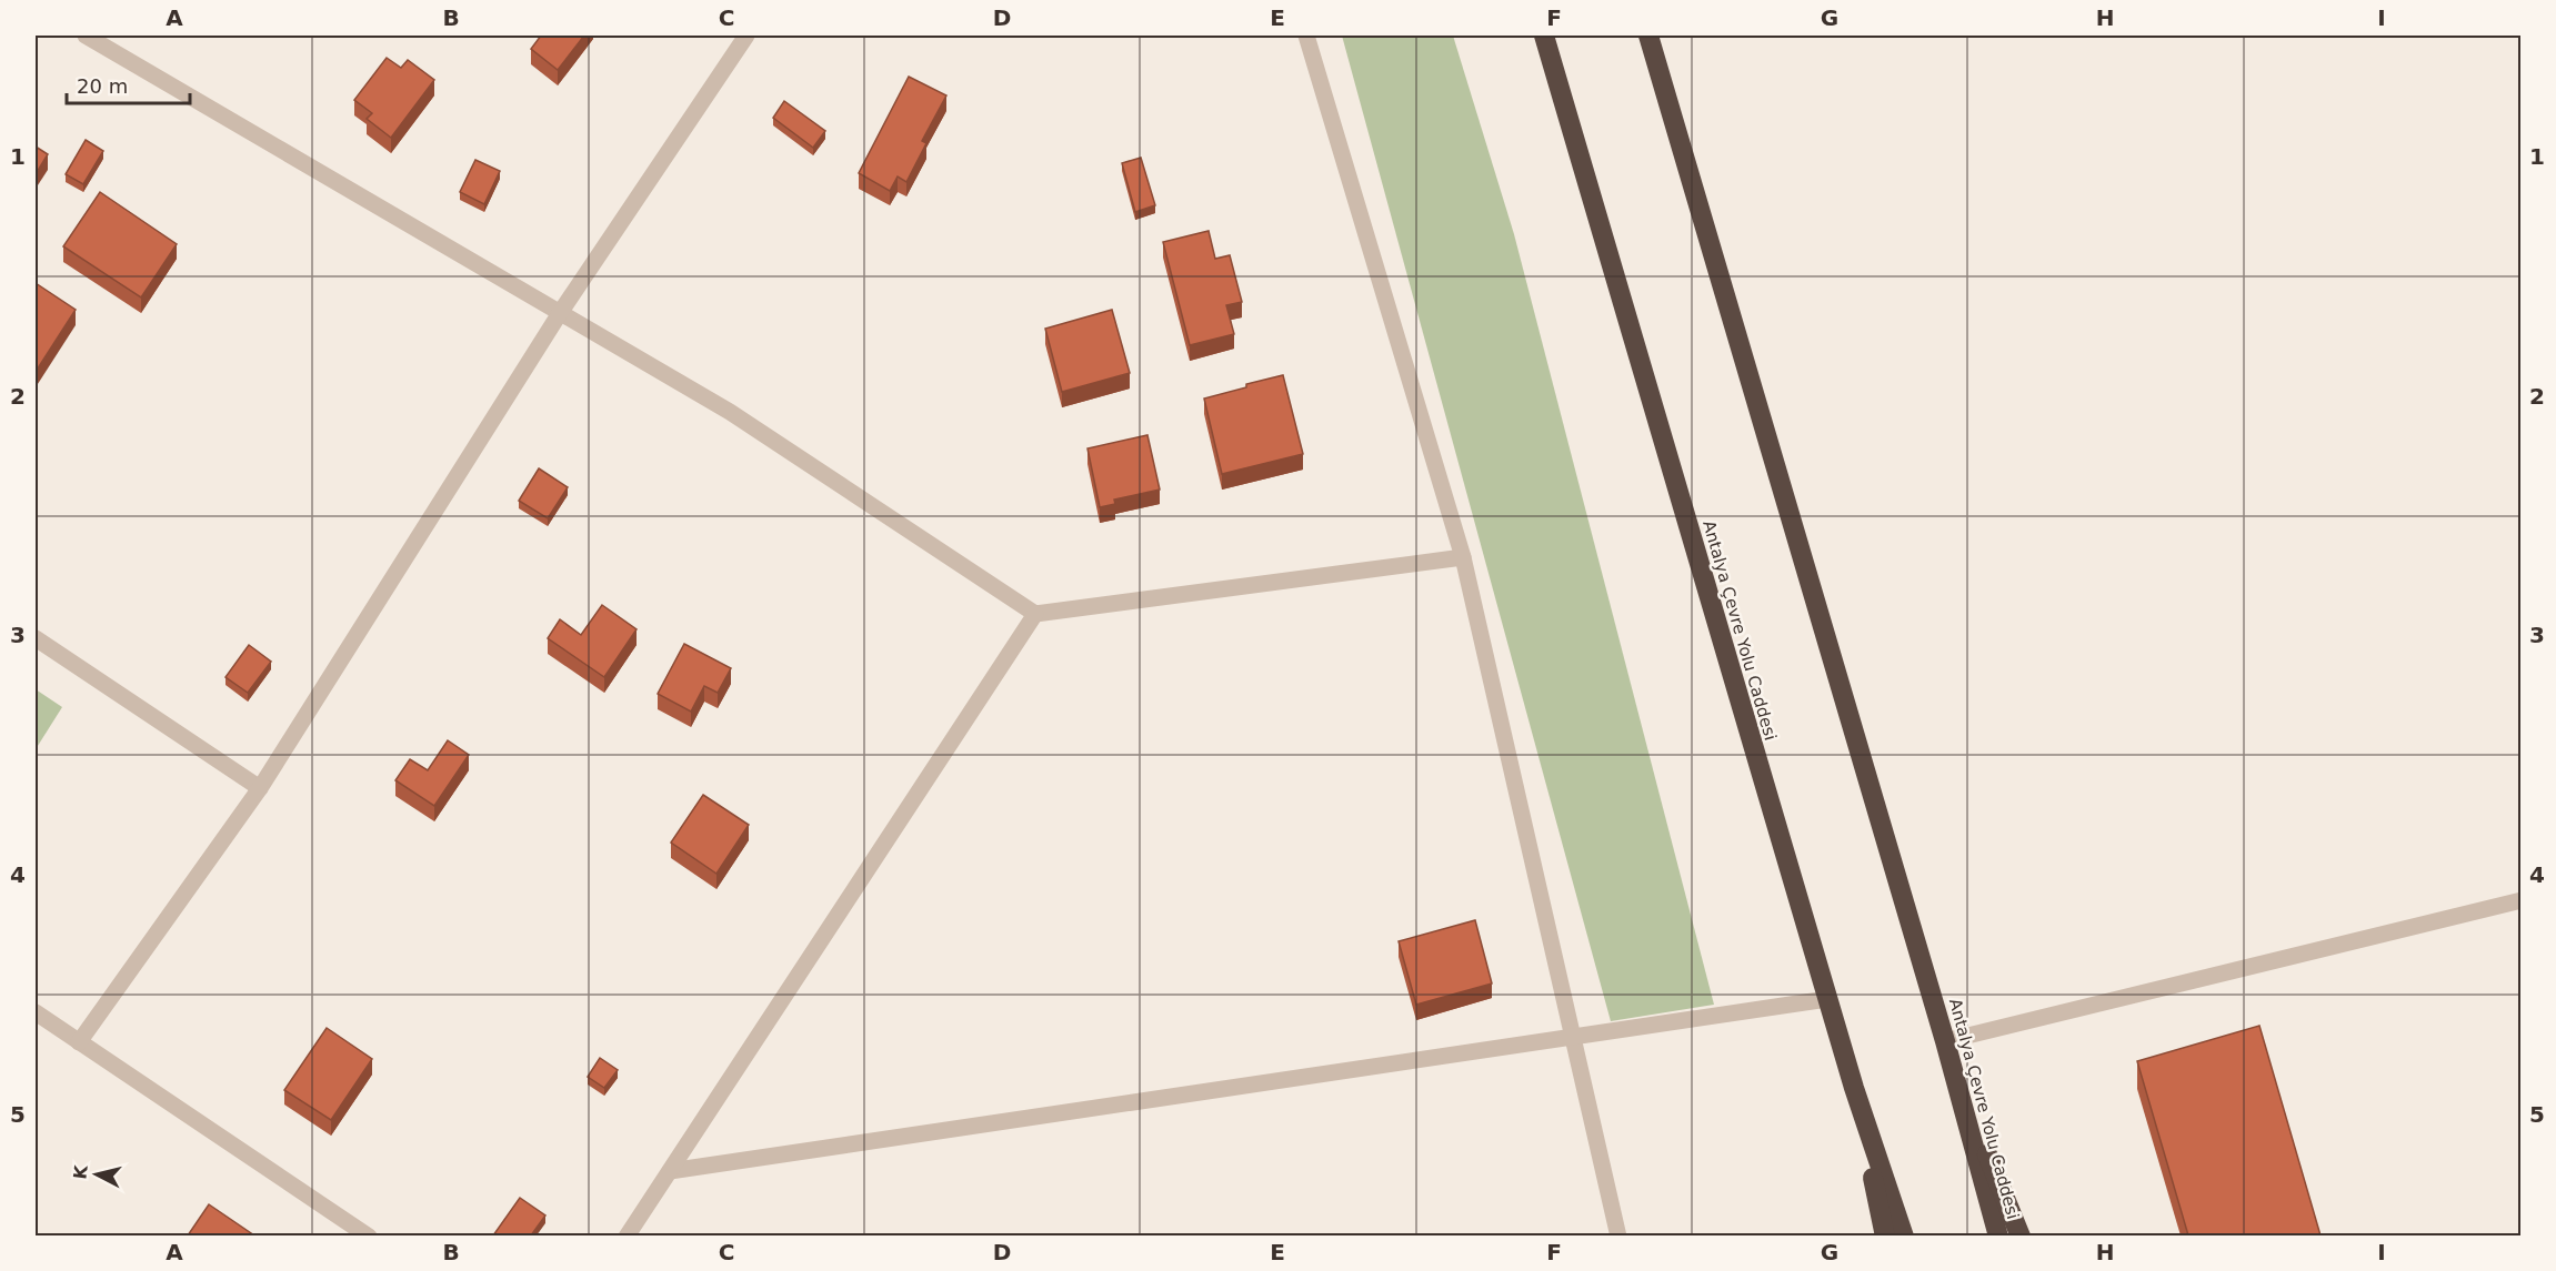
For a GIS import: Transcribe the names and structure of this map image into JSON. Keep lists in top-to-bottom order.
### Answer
{
  "streets": {
    "highway": ["Antalya Çevre Yolu Caddesi"]
  },
  "scale_bar": "20 m",
  "north": "left",
  "grid": {
    "columns": [
      "A",
      "B",
      "C",
      "D",
      "E",
      "F",
      "G",
      "H",
      "I"
    ],
    "rows": [
      "1",
      "2",
      "3",
      "4",
      "5"
    ]
  }
}
